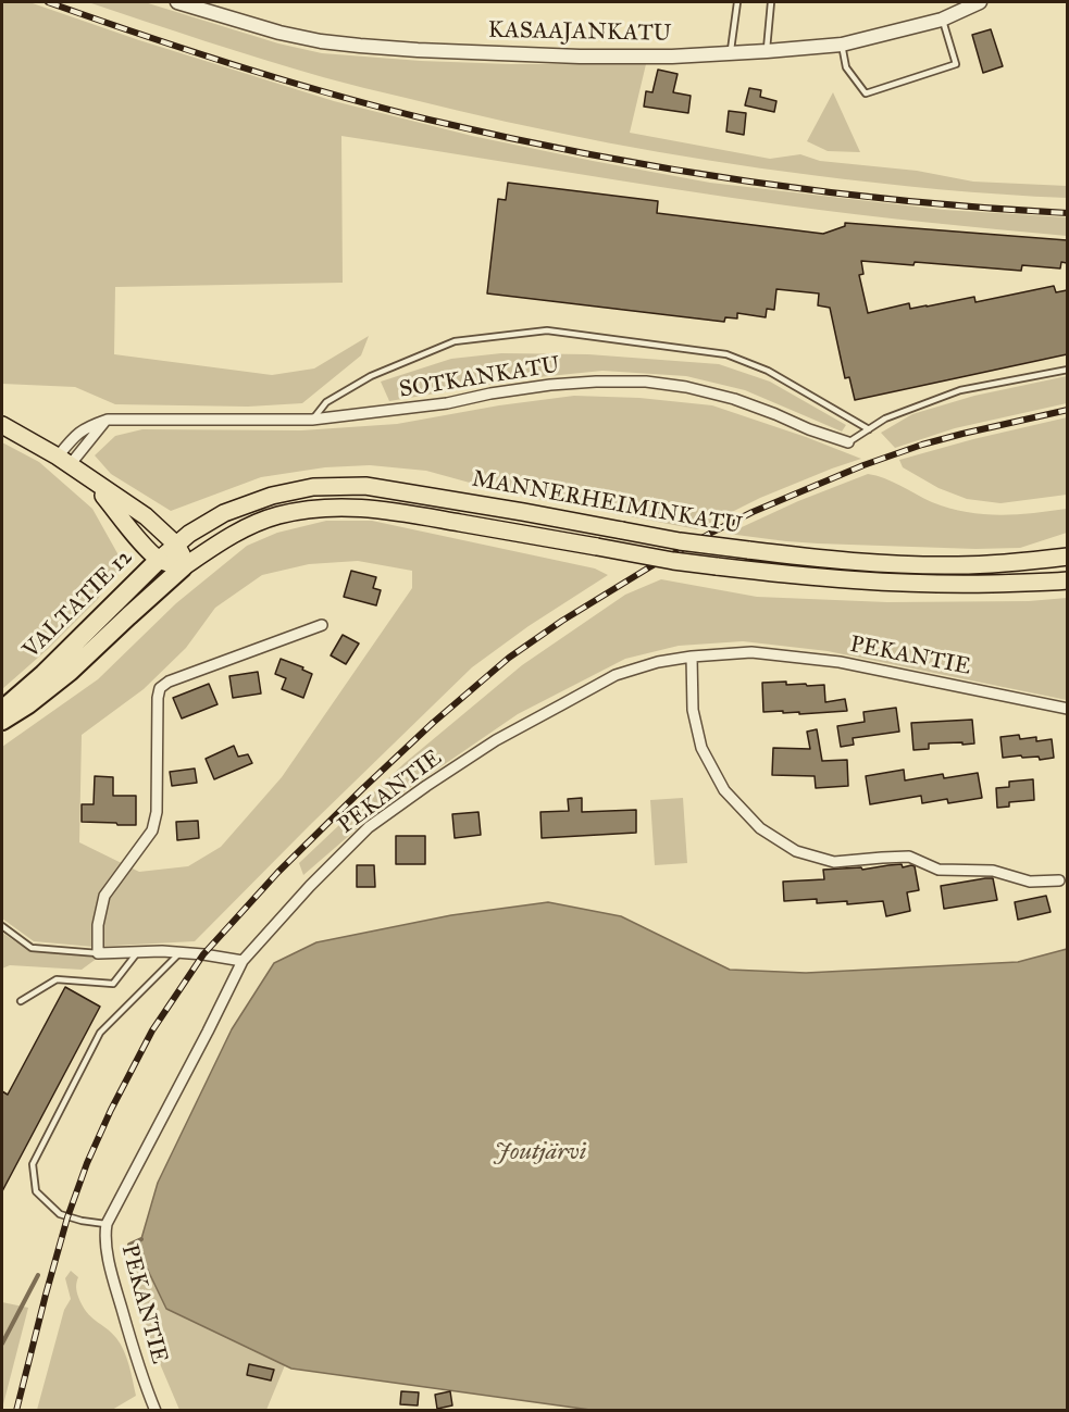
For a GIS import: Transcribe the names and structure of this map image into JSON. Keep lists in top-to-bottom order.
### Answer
{
  "streets": {
    "highway": ["VALTATIE 12"],
    "main road": ["MANNERHEIMINKATU"],
    "street": ["KASAAJANKATU", "SOTKANKATU", "PEKANTIE"]
  },
  "crossings": [
    ["MANNERHEIMINKATU", "VALTATIE 12"]
  ],
  "water": ["Joutjärvi"]
}
